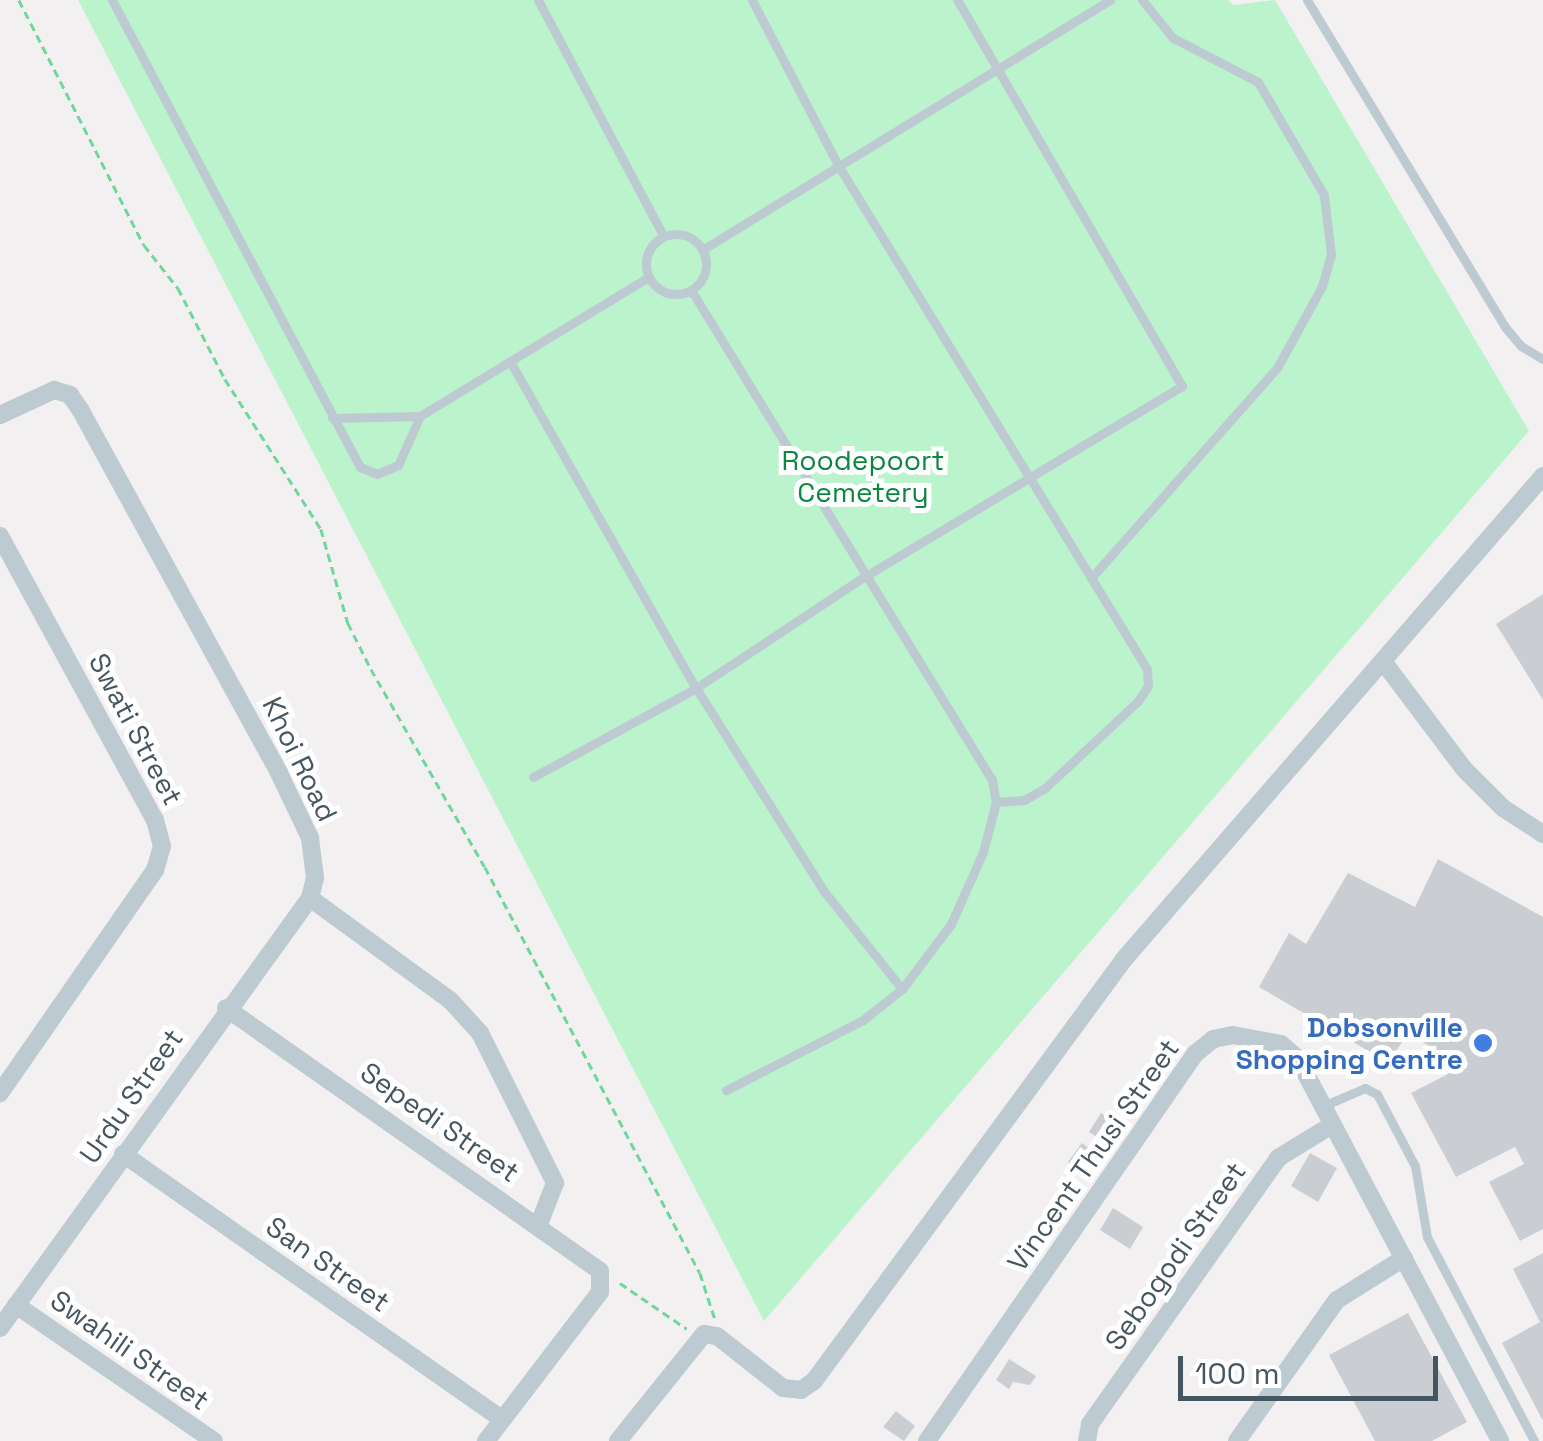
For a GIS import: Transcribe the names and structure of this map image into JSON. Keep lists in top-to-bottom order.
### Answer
{
  "streets": {
    "street": [
      "Swati Street",
      "Khoi Road",
      "Urdu Street",
      "Sepedi Street",
      "Vincent Thusi Street",
      "Sebogodi Street",
      "San Street",
      "Swahili Street"
    ]
  },
  "crossings": [
    ["Khoi Road", "Urdu Street"],
    ["Urdu Street", "Sepedi Street"],
    ["Urdu Street", "San Street"],
    ["Urdu Street", "Swahili Street"],
    ["Vincent Thusi Street", "Sebogodi Street"]
  ],
  "parks": ["Roodepoort Cemetery"],
  "places": ["Dobsonville Shopping Centre"],
  "scale_bar": "100 m"
}
